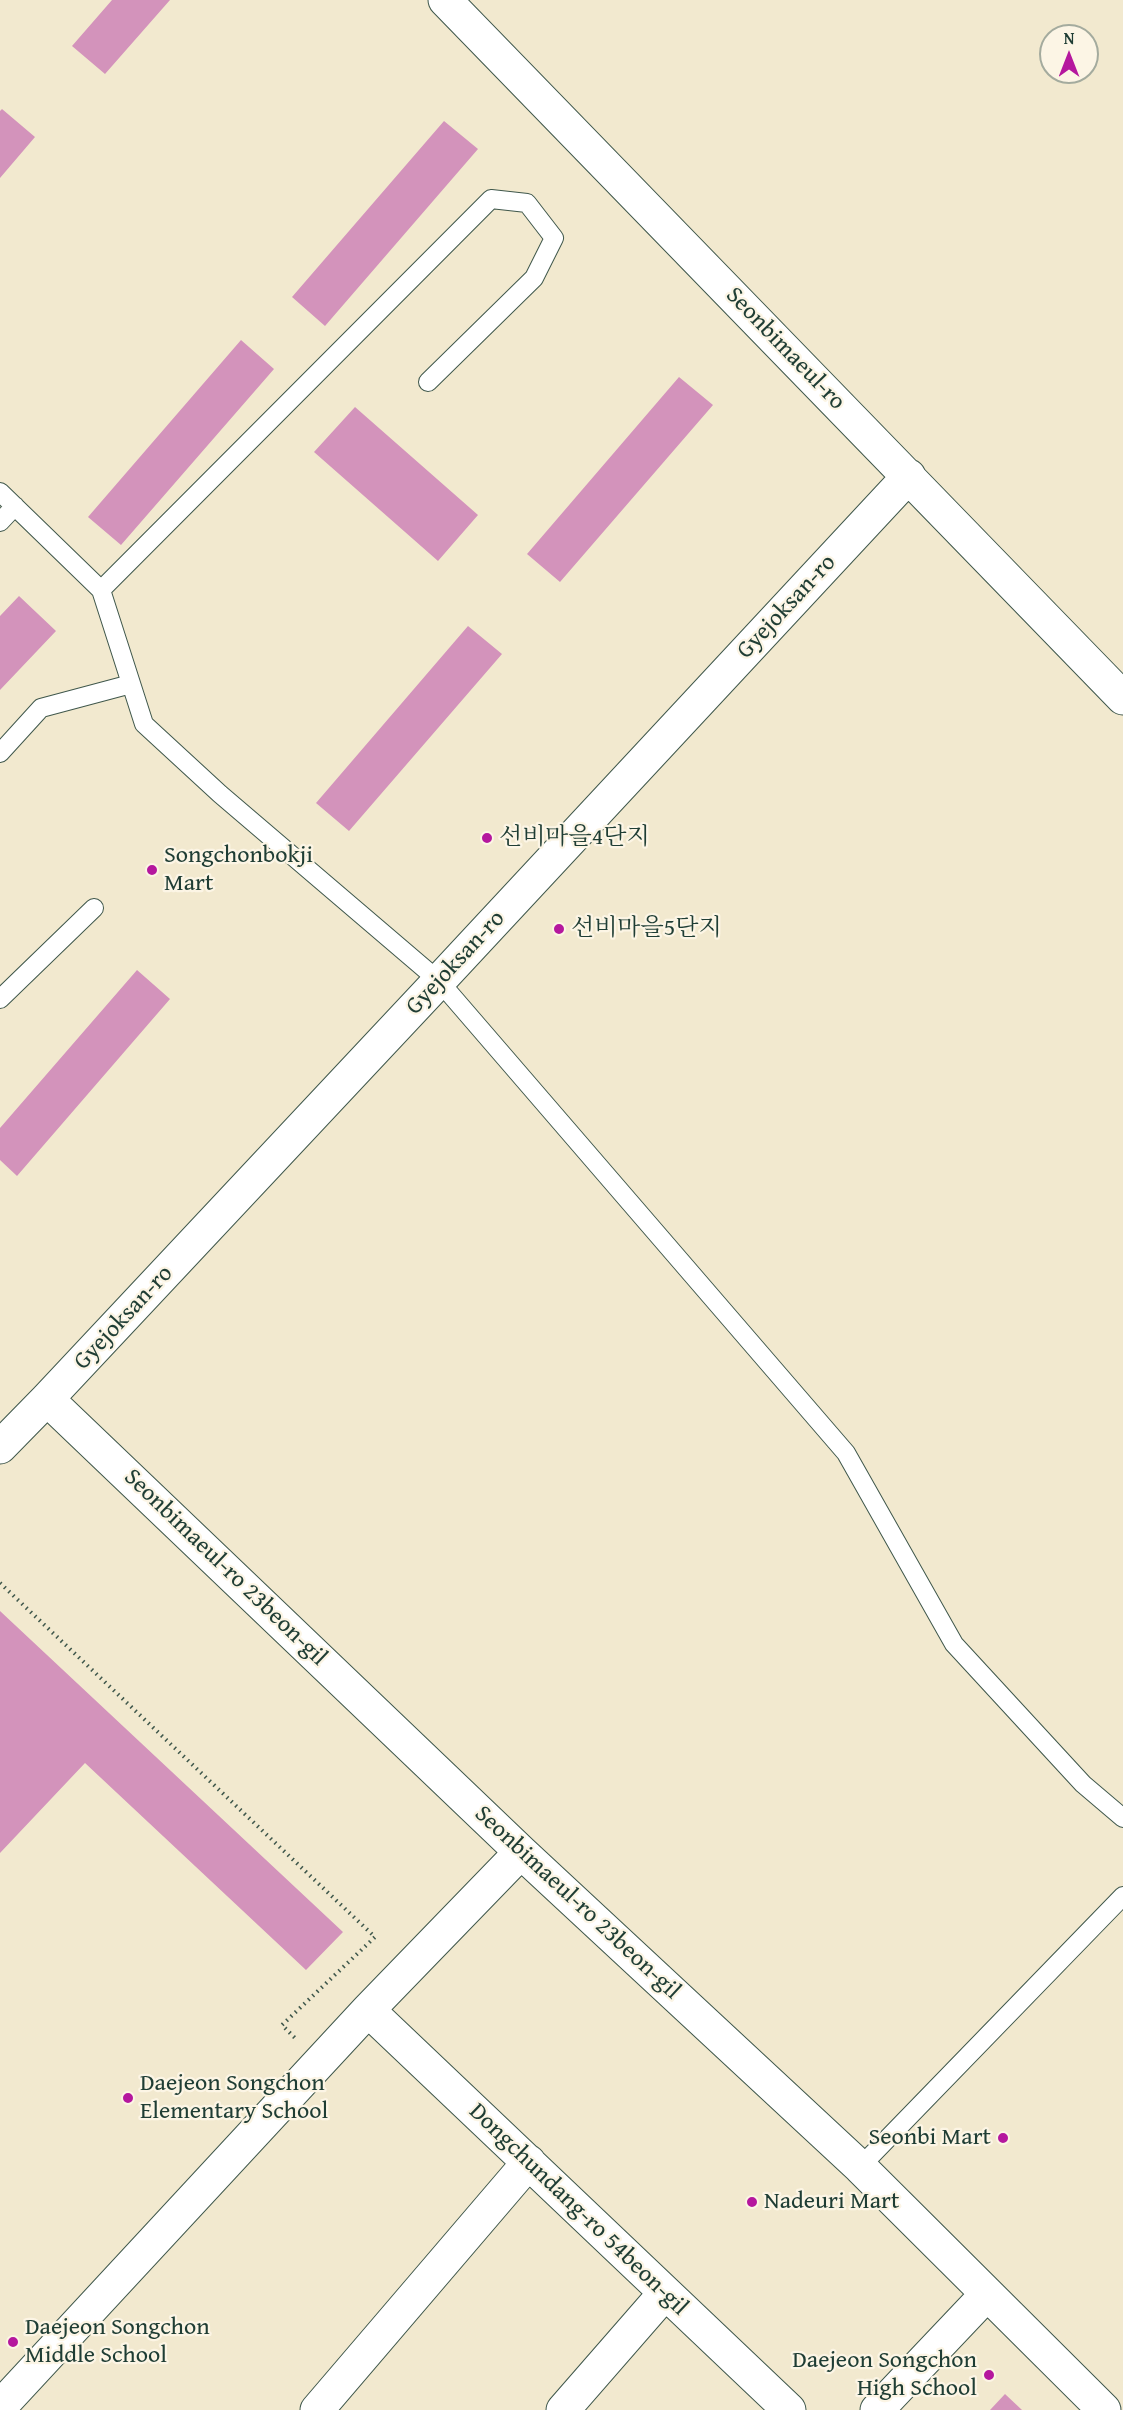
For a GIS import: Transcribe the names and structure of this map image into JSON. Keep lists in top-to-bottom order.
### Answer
{
  "streets": {
    "street": [
      "Seonbimaeul-ro",
      "Gyejoksan-ro",
      "Seonbimaeul-ro 23beon-gil",
      "Dongchundang-ro 54beon-gil"
    ]
  },
  "crossings": [
    ["Seonbimaeul-ro", "Gyejoksan-ro"],
    ["Gyejoksan-ro", "Seonbimaeul-ro 23beon-gil"]
  ],
  "places": [
    "선비마을4단지",
    "Songchonbokji Mart",
    "선비마을5단지",
    "Daejeon Songchon Elementary School",
    "Seonbi Mart",
    "Nadeuri Mart",
    "Daejeon Songchon Middle School",
    "Daejeon Songchon High School"
  ],
  "north": "top"
}
